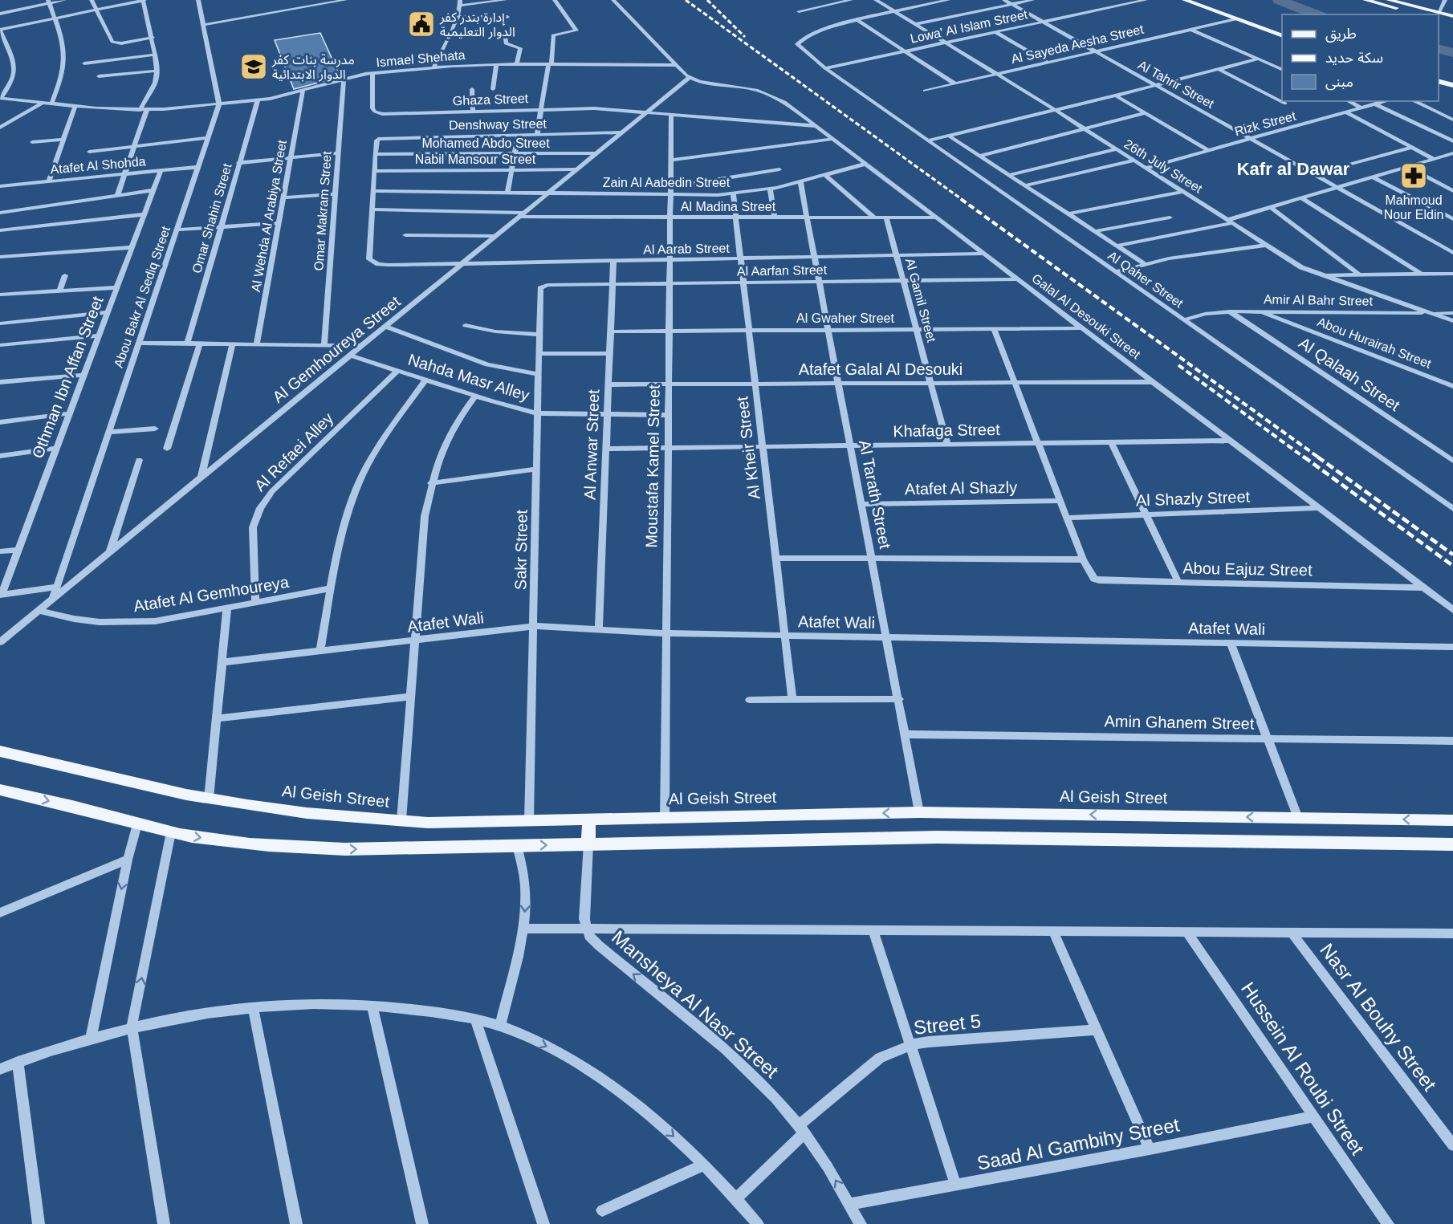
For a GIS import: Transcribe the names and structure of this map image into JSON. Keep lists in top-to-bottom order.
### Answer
{
  "streets": {
    "main road": ["Al Geish Street"],
    "street": [
      "Lowa' Al Islam Street",
      "Al Sayeda Aesha Street",
      "Ismael Shehata",
      "Al Tahrir Street",
      "Ghaza Street",
      "Rizk Street",
      "Denshway Street",
      "Mohamed Abdo Street",
      "Nabil Mansour Street",
      "Atafet Al Shohda",
      "26th July Street",
      "Zain Al Aabedin Street",
      "Al Madina Street",
      "Omar Makram Street",
      "Al Wehda Al Arabiya Street",
      "Omar Shahin Street",
      "Al Aarab Street",
      "Al Aarfan Street",
      "Al Qaher Street",
      "Abou Bakr Al Sediq Street",
      "Al Gamil Street",
      "Amir Al Bahr Street",
      "Galal Al Desouki Street",
      "Al Gwaher Street",
      "Abou Hurairah Street",
      "Al Gemhoureya Street",
      "Atafet Galal Al Desouki",
      "Al Qalaah Street",
      "Othman Ibn Affan Street",
      "Nahda Masr Alley",
      "Khafaga Street",
      "Al Anwar Street",
      "Al Kheir Street",
      "Al Refaei Alley",
      "Moustafa Kamel Street",
      "Atafet Al Shazly",
      "Al Tarath Street",
      "Al Shazly Street",
      "Sakr Street",
      "Abou Eajuz Street",
      "Atafet Al Gemhoureya",
      "Atafet Wali",
      "Amin Ghanem Street",
      "Mansheya Al Nasr Street",
      "Nasr Al Bouhy Street",
      "Street 5",
      "Hussein Al Roubi Street",
      "Saad Al Gambihy Street"
    ]
  },
  "crossings": [
    ["Lowa' Al Islam Street", "Al Tahrir Street"],
    ["Lowa' Al Islam Street", "26th July Street"],
    ["Lowa' Al Islam Street", "Al Qaher Street"],
    ["Al Sayeda Aesha Street", "Al Tahrir Street"],
    ["Al Sayeda Aesha Street", "26th July Street"],
    ["Ismael Shehata", "Ghaza Street"],
    ["Ismael Shehata", "Omar Makram Street"],
    ["Ismael Shehata", "Al Wehda Al Arabiya Street"],
    ["Ismael Shehata", "Omar Shahin Street"],
    ["Ismael Shehata", "Abou Bakr Al Sediq Street"],
    ["Al Tahrir Street", "Rizk Street"],
    ["Ghaza Street", "Galal Al Desouki Street"],
    ["Ghaza Street", "Al Gemhoureya Street"],
    ["Ghaza Street", "Moustafa Kamel Street"],
    ["Rizk Street", "26th July Street"],
    ["Denshway Street", "Mohamed Abdo Street"],
    ["Denshway Street", "Al Gemhoureya Street"],
    ["Mohamed Abdo Street", "Al Gemhoureya Street"],
    ["Nabil Mansour Street", "Al Gemhoureya Street"],
    ["Atafet Al Shohda", "Abou Bakr Al Sediq Street"],
    ["Atafet Al Shohda", "Othman Ibn Affan Street"],
    ["26th July Street", "Amir Al Bahr Street"],
    ["Zain Al Aabedin Street", "Galal Al Desouki Street"],
    ["Zain Al Aabedin Street", "Al Gemhoureya Street"],
    ["Zain Al Aabedin Street", "Al Kheir Street"],
    ["Zain Al Aabedin Street", "Moustafa Kamel Street"],
    ["Zain Al Aabedin Street", "Al Tarath Street"],
    ["Al Madina Street", "Al Aarab Street"],
    ["Al Madina Street", "Al Gamil Street"],
    ["Al Madina Street", "Galal Al Desouki Street"],
    ["Al Madina Street", "Al Gemhoureya Street"],
    ["Al Madina Street", "Al Kheir Street"],
    ["Al Madina Street", "Moustafa Kamel Street"],
    ["Al Madina Street", "Al Tarath Street"],
    ["Al Aarab Street", "Al Gamil Street"],
    ["Al Aarab Street", "Galal Al Desouki Street"],
    ["Al Aarab Street", "Al Gemhoureya Street"],
    ["Al Aarab Street", "Al Anwar Street"],
    ["Al Aarab Street", "Al Kheir Street"],
    ["Al Aarab Street", "Moustafa Kamel Street"],
    ["Al Aarab Street", "Al Tarath Street"],
    ["Al Aarfan Street", "Al Gamil Street"],
    ["Al Aarfan Street", "Galal Al Desouki Street"],
    ["Al Aarfan Street", "Al Anwar Street"],
    ["Al Aarfan Street", "Al Kheir Street"],
    ["Al Aarfan Street", "Moustafa Kamel Street"],
    ["Al Aarfan Street", "Al Tarath Street"],
    ["Al Aarfan Street", "Sakr Street"],
    ["Al Qaher Street", "Amir Al Bahr Street"],
    ["Abou Bakr Al Sediq Street", "Al Gemhoureya Street"],
    ["Al Gamil Street", "Al Gwaher Street"],
    ["Al Gamil Street", "Atafet Galal Al Desouki"],
    ["Al Gamil Street", "Khafaga Street"],
    ["Amir Al Bahr Street", "Abou Hurairah Street"],
    ["Amir Al Bahr Street", "Al Qalaah Street"],
    ["Galal Al Desouki Street", "Al Gwaher Street"],
    ["Galal Al Desouki Street", "Al Gemhoureya Street"],
    ["Galal Al Desouki Street", "Atafet Galal Al Desouki"],
    ["Galal Al Desouki Street", "Khafaga Street"],
    ["Galal Al Desouki Street", "Al Shazly Street"],
    ["Galal Al Desouki Street", "Abou Eajuz Street"],
    ["Al Gwaher Street", "Al Anwar Street"],
    ["Al Gwaher Street", "Al Kheir Street"],
    ["Al Gwaher Street", "Moustafa Kamel Street"],
    ["Al Gwaher Street", "Al Tarath Street"],
    ["Al Gemhoureya Street", "Nahda Masr Alley"],
    ["Al Gemhoureya Street", "Atafet Al Gemhoureya"],
    ["Atafet Galal Al Desouki", "Al Anwar Street"],
    ["Atafet Galal Al Desouki", "Al Kheir Street"],
    ["Atafet Galal Al Desouki", "Moustafa Kamel Street"],
    ["Atafet Galal Al Desouki", "Al Tarath Street"],
    ["Nahda Masr Alley", "Al Anwar Street"],
    ["Nahda Masr Alley", "Al Refaei Alley"],
    ["Nahda Masr Alley", "Moustafa Kamel Street"],
    ["Nahda Masr Alley", "Sakr Street"],
    ["Khafaga Street", "Al Anwar Street"],
    ["Khafaga Street", "Al Kheir Street"],
    ["Khafaga Street", "Moustafa Kamel Street"],
    ["Khafaga Street", "Al Tarath Street"],
    ["Al Anwar Street", "Atafet Wali"],
    ["Al Kheir Street", "Atafet Wali"],
    ["Al Refaei Alley", "Atafet Al Gemhoureya"],
    ["Moustafa Kamel Street", "Atafet Wali"],
    ["Moustafa Kamel Street", "Al Geish Street"],
    ["Atafet Al Shazly", "Al Tarath Street"],
    ["Al Tarath Street", "Atafet Wali"],
    ["Al Tarath Street", "Amin Ghanem Street"],
    ["Al Tarath Street", "Al Geish Street"],
    ["Sakr Street", "Atafet Wali"],
    ["Sakr Street", "Al Geish Street"],
    ["Mansheya Al Nasr Street", "Street 5"],
    ["Mansheya Al Nasr Street", "Saad Al Gambihy Street"],
    ["Hussein Al Roubi Street", "Saad Al Gambihy Street"]
  ],
  "one_way": ["Mansheya Al Nasr Street"],
  "districts": ["Kafr al Dawar"],
  "places": {
    "public building": ["إدارة بندر كفر الدوار التعليمية"],
    "school or university": ["مدرسة بنات كفر الدوار الابتدائية"],
    "pharmacy": ["Mahmoud Nour Eldin"]
  },
  "legend": ["طريق", "سكة حديد", "مبنى"]
}
